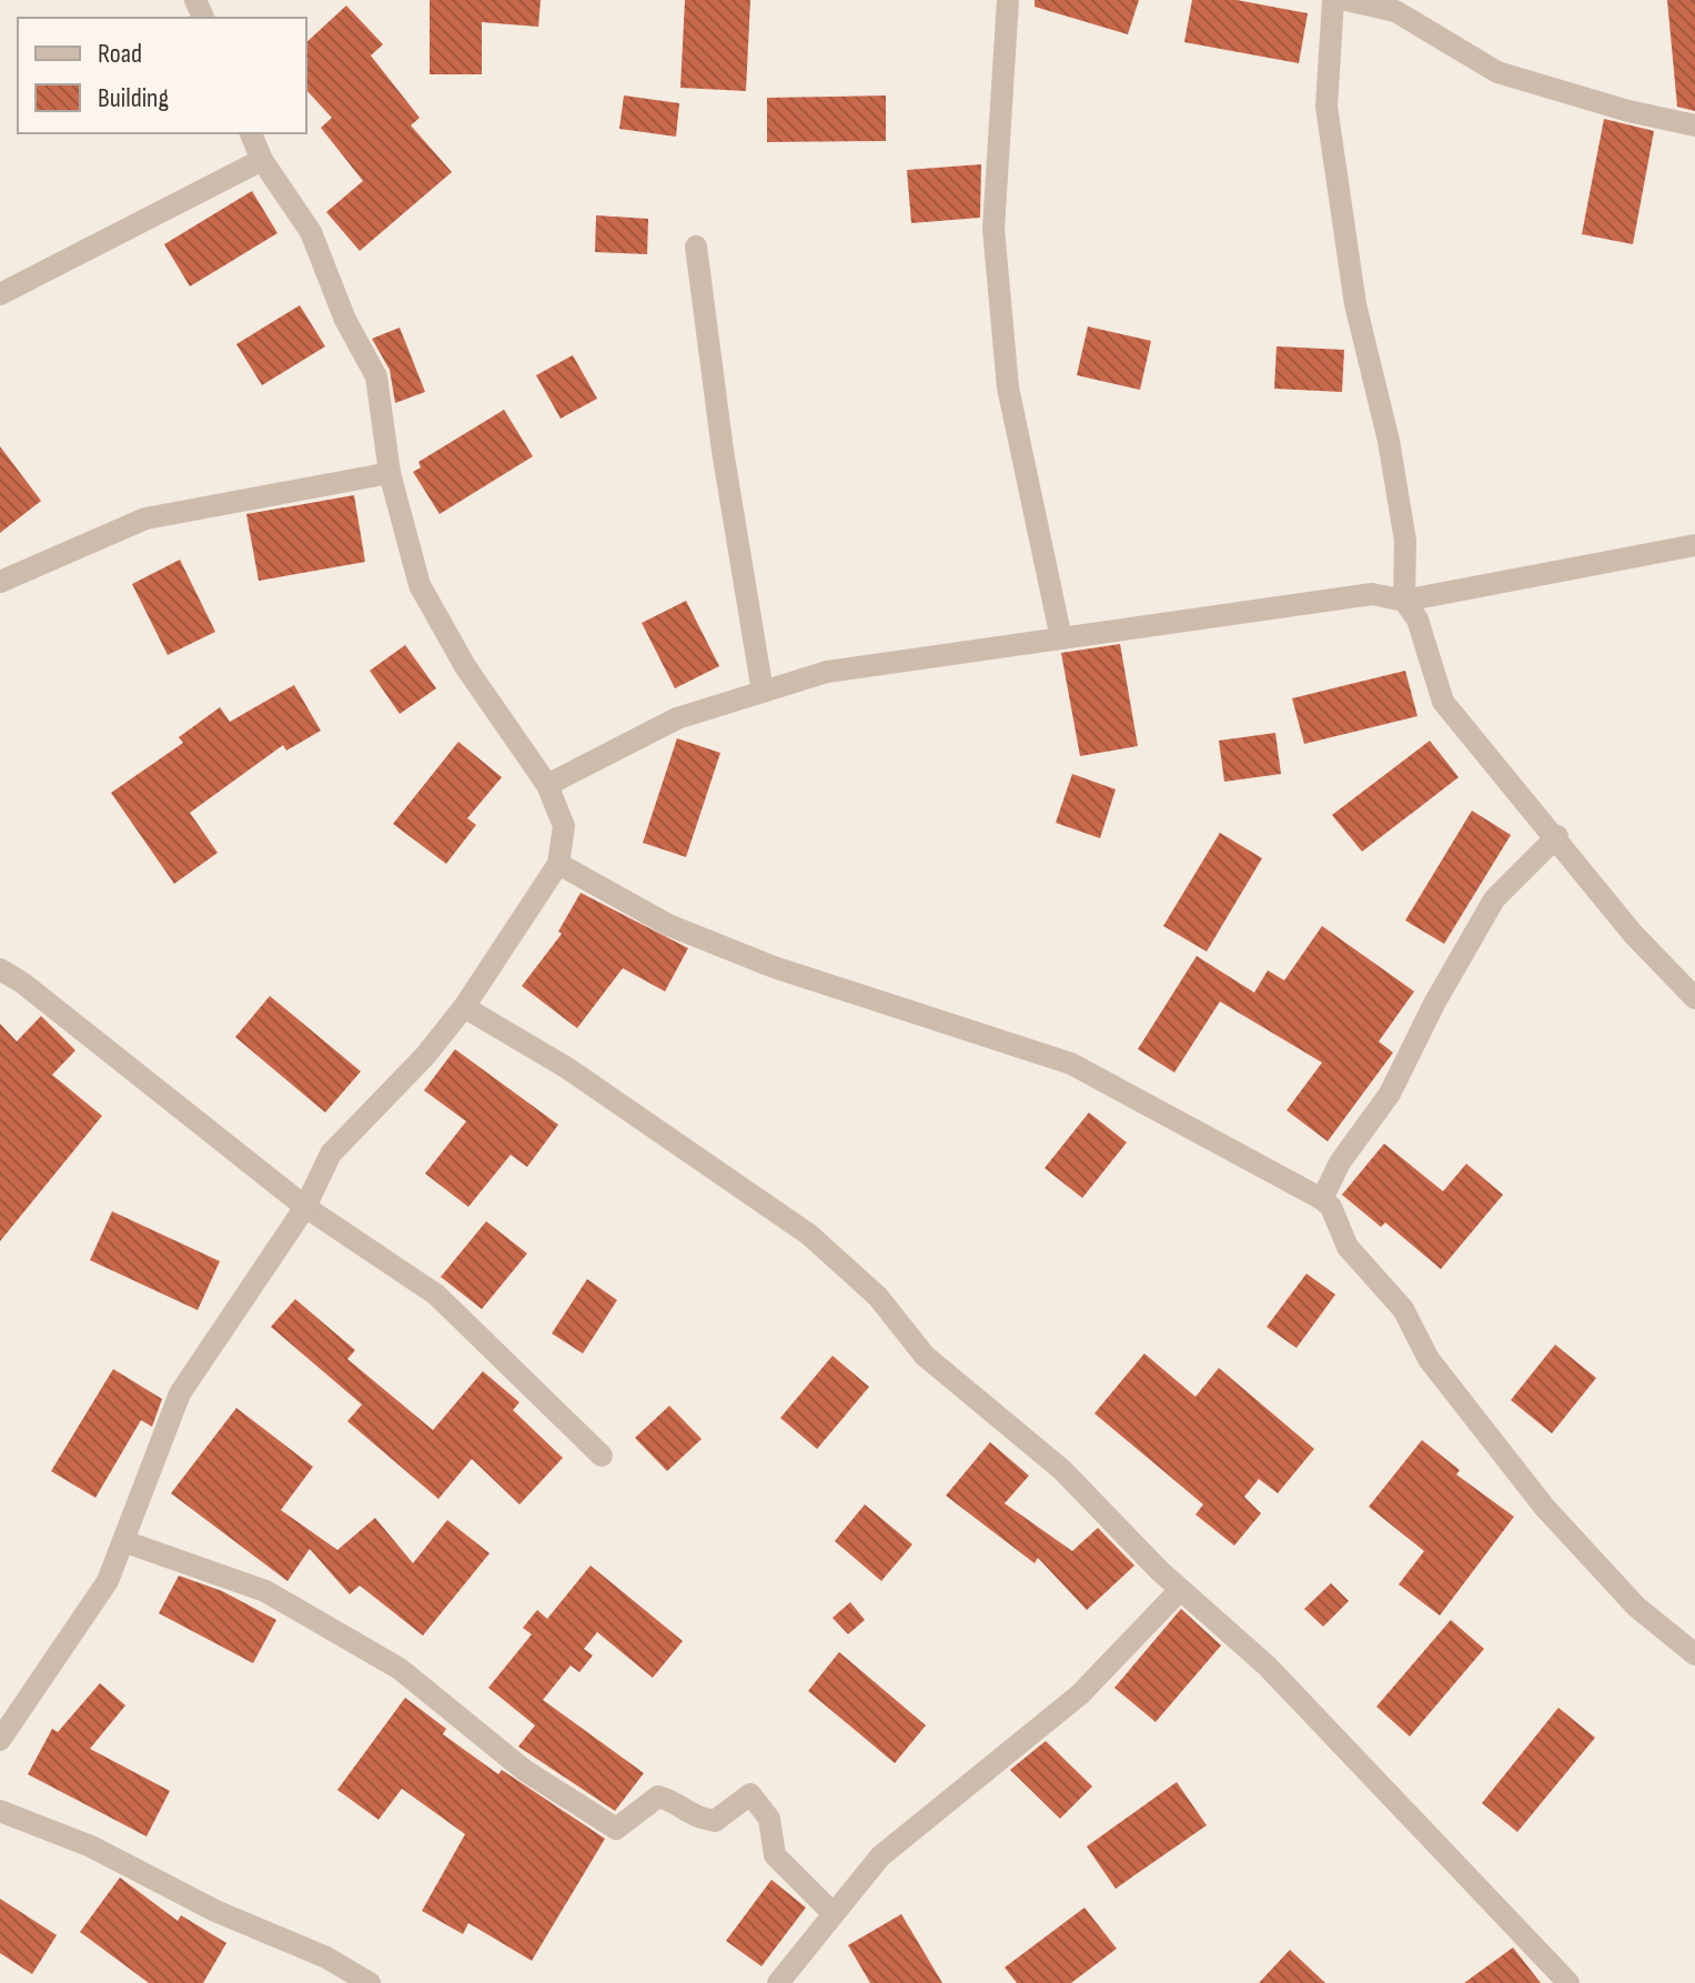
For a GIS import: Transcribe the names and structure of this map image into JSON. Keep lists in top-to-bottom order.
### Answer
{
  "legend": ["Road", "Building"]
}
